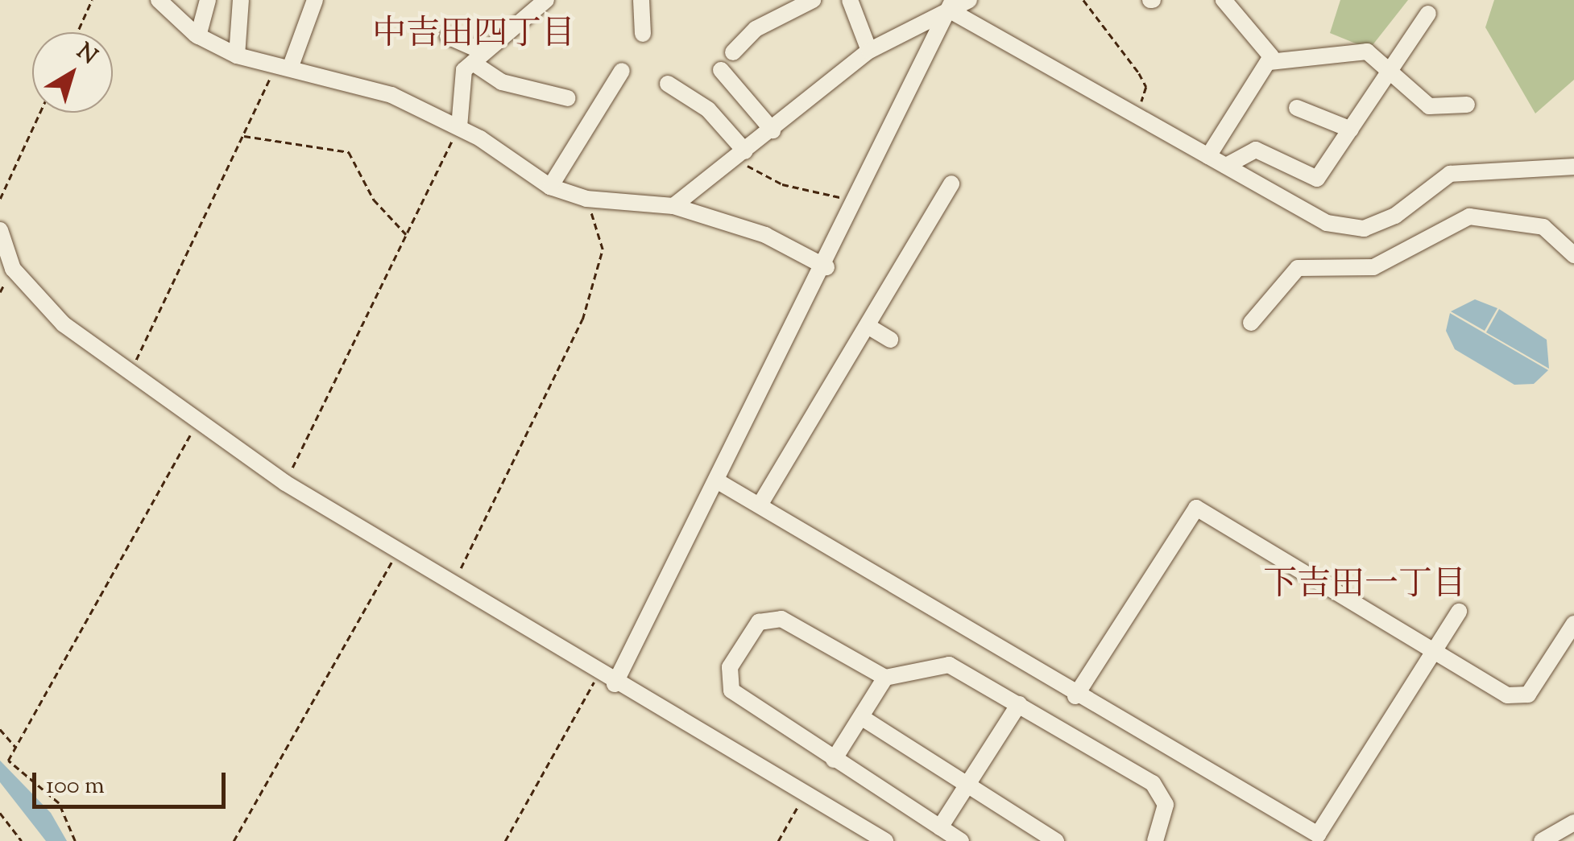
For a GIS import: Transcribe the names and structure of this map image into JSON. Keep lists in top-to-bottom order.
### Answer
{
  "districts": ["中吉田四丁目", "下吉田一丁目"],
  "scale_bar": "100 m",
  "north": "top right"
}
